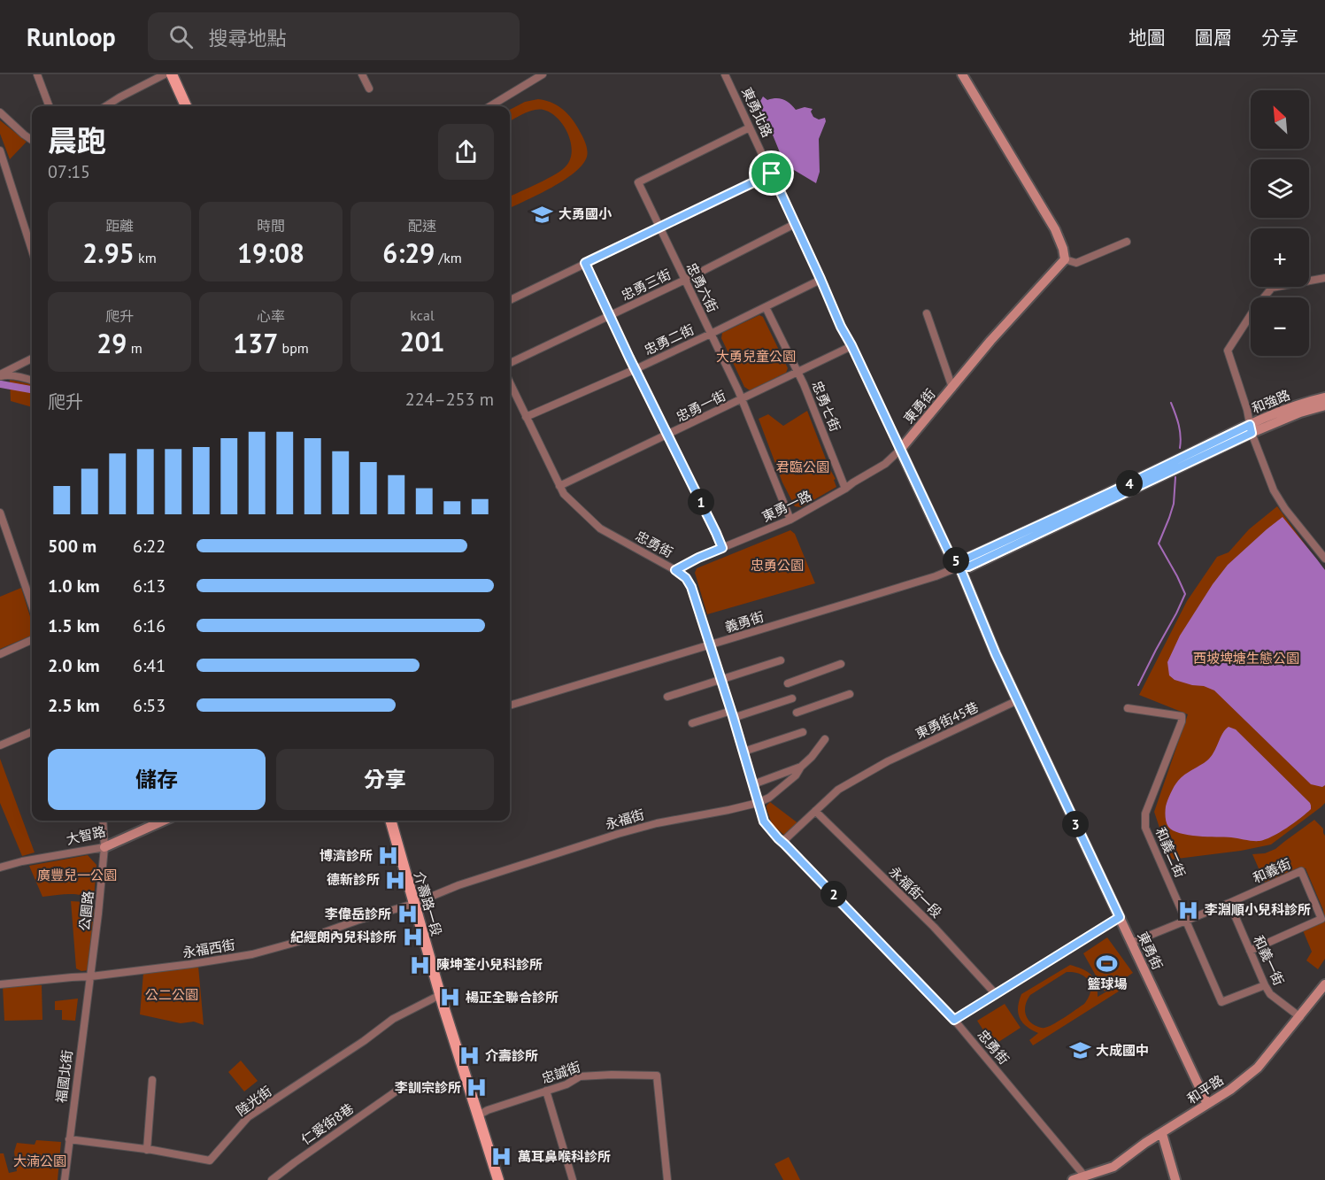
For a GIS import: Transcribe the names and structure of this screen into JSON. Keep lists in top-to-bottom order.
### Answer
{
  "streets": {
    "main road": ["介壽路一段"],
    "street": [
      "東勇北路",
      "忠勇三街",
      "忠勇六街",
      "忠勇二街",
      "和強路",
      "忠勇一街",
      "忠勇七街",
      "東勇街",
      "東勇一路",
      "忠勇街",
      "義勇街",
      "東勇街45巷",
      "永福街",
      "大智路",
      "和義二街",
      "和義街",
      "永福街一段",
      "公園路",
      "永福西街",
      "和義一街",
      "忠誠街",
      "福國北街",
      "和平路",
      "陸光街",
      "仁愛街8巷"
    ]
  },
  "crossings": [
    ["東勇北路", "忠勇三街"],
    ["東勇北路", "忠勇六街"],
    ["東勇北路", "忠勇二街"],
    ["東勇北路", "忠勇一街"],
    ["東勇北路", "東勇街"],
    ["東勇北路", "東勇一路"],
    ["忠勇三街", "忠勇六街"],
    ["忠勇六街", "忠勇二街"],
    ["忠勇六街", "忠勇一街"],
    ["忠勇六街", "東勇一路"],
    ["忠勇二街", "忠勇七街"],
    ["忠勇二街", "忠勇街"],
    ["和強路", "東勇街"],
    ["和強路", "義勇街"],
    ["忠勇一街", "忠勇七街"],
    ["忠勇一街", "忠勇街"],
    ["忠勇七街", "東勇一路"],
    ["東勇街", "東勇一路"],
    ["東勇街", "義勇街"],
    ["東勇街", "東勇街45巷"],
    ["東勇街", "和義街"],
    ["東勇街", "和平路"],
    ["東勇一路", "忠勇街"],
    ["忠勇街", "義勇街"],
    ["忠勇街", "東勇街45巷"],
    ["忠勇街", "永福街"],
    ["忠勇街", "和平路"],
    ["東勇街45巷", "永福街一段"],
    ["永福街", "介壽路一段"],
    ["永福街", "永福西街"],
    ["大智路", "公園路"],
    ["和義二街", "和義街"],
    ["和義二街", "和義一街"],
    ["和義街", "和義一街"],
    ["介壽路一段", "永福西街"],
    ["介壽路一段", "忠誠街"],
    ["介壽路一段", "陸光街"],
    ["公園路", "永福西街"],
    ["公園路", "福國北街"],
    ["永福西街", "福國北街"],
    ["和義一街", "和平路"],
    ["福國北街", "陸光街"]
  ],
  "parks": [
    "大勇兒童公園",
    "君臨公園",
    "忠勇公園",
    "西坡埤塘生態公園",
    "廣豐兒一公園",
    "公二公園",
    "大湳公園"
  ],
  "places": {
    "school or university": ["大勇國小", "大成國中"],
    "hospital": [
      "博濟診所",
      "德新診所",
      "李淵順小兒科診所",
      "李偉岳診所",
      "紀經朗內兒科診所",
      "陳坤荃小兒科診所",
      "楊正全聯合診所",
      "介壽診所",
      "李訓宗診所",
      "萬耳鼻喉科診所"
    ],
    "sports": ["籃球場"]
  },
  "north": "top left",
  "page": {
    "header": "Runloop",
    "search": "搜尋地點",
    "nav": ["地圖", "圖層", "分享"],
    "map_buttons": ["+", "−"],
    "heading": ["晨跑", "07:15"],
    "stats": [
      ["距離", "2.95 km"],
      ["時間", "19:08"],
      ["配速", "6:29 /km"],
      ["爬升", "29 m"],
      ["心率", "137 bpm"],
      ["kcal", "201"]
    ],
    "chart": ["爬升", "224–253 m"],
    "pins": [
      "4",
      "1",
      "5",
      "3",
      "2"
    ],
    "list": [
      {
        "name": "500 m",
        "note": "6:22"
      },
      {
        "name": "1.0 km",
        "note": "6:13"
      },
      {
        "name": "1.5 km",
        "note": "6:16"
      },
      {
        "name": "2.0 km",
        "note": "6:41"
      },
      {
        "name": "2.5 km",
        "note": "6:53"
      }
    ],
    "buttons": ["儲存", "分享"]
  }
}
